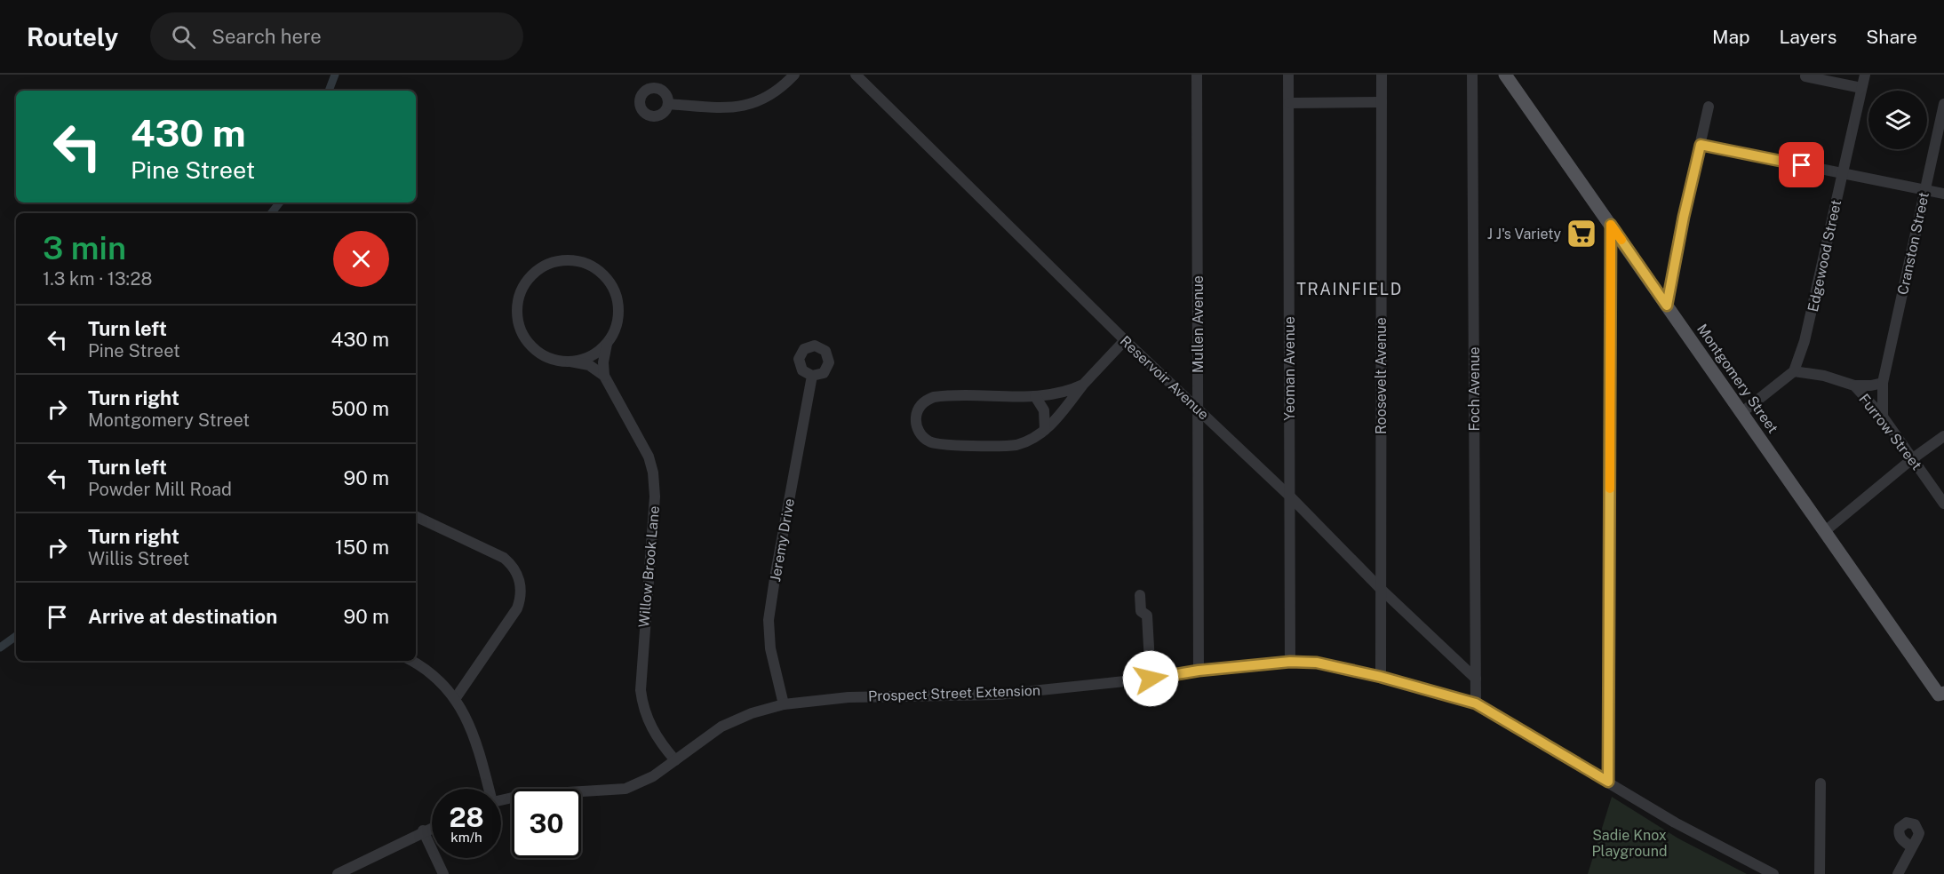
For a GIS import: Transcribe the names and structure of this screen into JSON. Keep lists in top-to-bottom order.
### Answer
{
  "streets": {
    "main road": ["Montgomery Street"],
    "street": [
      "Cranston Street",
      "Edgewood Street",
      "Mullen Avenue",
      "Yeoman Avenue",
      "Roosevelt Avenue",
      "Reservoir Avenue",
      "Foch Avenue",
      "Furrow Street",
      "Jeremy Drive",
      "Willow Brook Lane",
      "Prospect Street Extension"
    ]
  },
  "crossings": [
    ["Cranston Street", "Furrow Street"],
    ["Edgewood Street", "Furrow Street"],
    ["Mullen Avenue", "Reservoir Avenue"],
    ["Mullen Avenue", "Prospect Street Extension"],
    ["Yeoman Avenue", "Reservoir Avenue"],
    ["Yeoman Avenue", "Prospect Street Extension"],
    ["Roosevelt Avenue", "Reservoir Avenue"],
    ["Roosevelt Avenue", "Prospect Street Extension"],
    ["Reservoir Avenue", "Foch Avenue"],
    ["Foch Avenue", "Prospect Street Extension"],
    ["Jeremy Drive", "Prospect Street Extension"],
    ["Willow Brook Lane", "Prospect Street Extension"]
  ],
  "districts": ["TRAINFIELD"],
  "parks": ["Sadie Knox Playground"],
  "places": {
    "supermarket": ["J J's Variety"]
  },
  "page": {
    "header": "Routely",
    "search": "Search here",
    "nav": ["Map", "Layers", "Share"],
    "turn": ["430 m", "Pine Street"],
    "heading": ["3 min", "1.3 km · 13:28"],
    "list": [
      {
        "name": "Turn left",
        "note": "Pine Street",
        "value": "430 m"
      },
      {
        "name": "Turn right",
        "note": "Montgomery Street",
        "value": "500 m"
      },
      {
        "name": "Turn left",
        "note": "Powder Mill Road",
        "value": "90 m"
      },
      {
        "name": "Turn right",
        "note": "Willis Street",
        "value": "150 m"
      },
      {
        "name": "Arrive at destination",
        "value": "90 m"
      }
    ],
    "speed": "28 km/h",
    "limit": "30"
  }
}
